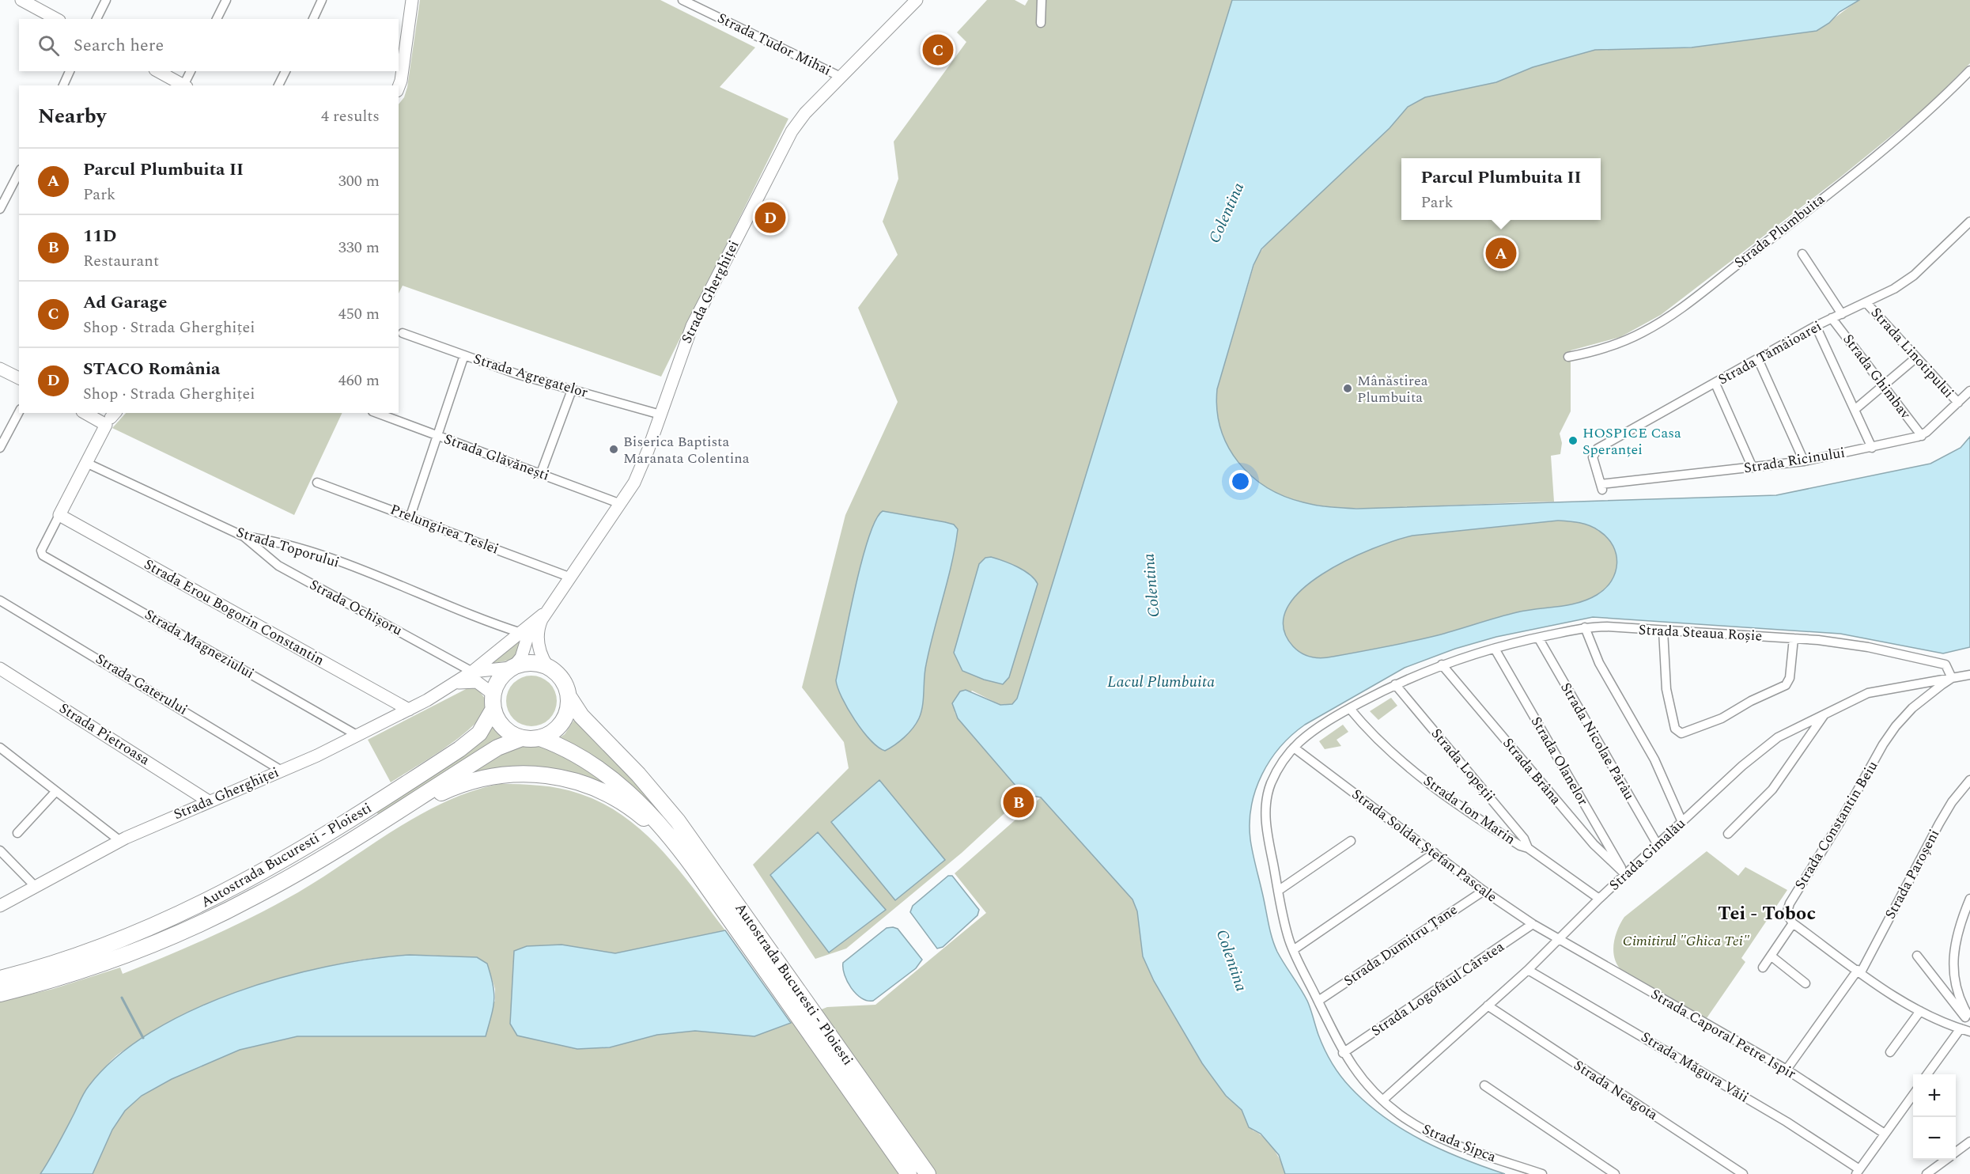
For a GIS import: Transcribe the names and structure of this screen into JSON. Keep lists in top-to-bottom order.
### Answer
{
  "streets": {
    "highway": ["Autostrada Bucuresti - Ploiesti"],
    "street": [
      "Strada Tudor Mihai",
      "Strada Plumbuita",
      "Strada Gherghiței",
      "Strada Tămâioarei",
      "Strada Linotipului",
      "Strada Agregatelor",
      "Strada Ghimbav",
      "Strada Glăvănești",
      "Strada Ricinului",
      "Prelungirea Teslei",
      "Strada Toporului",
      "Strada Ochișoru",
      "Strada Erou Bogorin Constantin",
      "Strada Steaua Roșie",
      "Strada Magneziului",
      "Strada Gaterului",
      "Strada Pietroasa",
      "Strada Nicolae Pârâu",
      "Strada Olanelor",
      "Strada Lopeții",
      "Strada Brâna",
      "Strada Ion Marin",
      "Strada Constantin Beiu",
      "Strada Soldat Ștefan Pascale",
      "Strada Gimalău",
      "Strada Paroșeni",
      "Strada Dumitru Țane",
      "Strada Logofătul Cârstea",
      "Strada Caporal Petre Ispir",
      "Strada Măgura Văii",
      "Strada Neagota",
      "Strada Șipca"
    ]
  },
  "crossings": [
    ["Strada Tudor Mihai", "Strada Gherghiței"],
    ["Strada Gherghiței", "Strada Agregatelor"],
    ["Strada Gherghiței", "Strada Glăvănești"],
    ["Strada Gherghiței", "Prelungirea Teslei"],
    ["Strada Gherghiței", "Strada Toporului"],
    ["Strada Gherghiței", "Strada Ochișoru"],
    ["Strada Gherghiței", "Strada Erou Bogorin Constantin"],
    ["Strada Gherghiței", "Strada Magneziului"],
    ["Strada Gherghiței", "Strada Gaterului"],
    ["Strada Gherghiței", "Strada Pietroasa"],
    ["Strada Gherghiței", "Autostrada Bucuresti - Ploiesti"],
    ["Strada Tămâioarei", "Strada Linotipului"],
    ["Strada Tămâioarei", "Strada Ghimbav"],
    ["Strada Tămâioarei", "Strada Ricinului"],
    ["Strada Linotipului", "Strada Ricinului"],
    ["Strada Ghimbav", "Strada Ricinului"],
    ["Strada Toporului", "Strada Ochișoru"],
    ["Strada Erou Bogorin Constantin", "Strada Magneziului"],
    ["Strada Steaua Roșie", "Strada Nicolae Pârâu"],
    ["Strada Steaua Roșie", "Strada Olanelor"],
    ["Strada Steaua Roșie", "Strada Lopeții"],
    ["Strada Steaua Roșie", "Strada Brâna"],
    ["Strada Steaua Roșie", "Strada Ion Marin"],
    ["Strada Steaua Roșie", "Strada Constantin Beiu"],
    ["Strada Steaua Roșie", "Strada Soldat Ștefan Pascale"],
    ["Strada Steaua Roșie", "Strada Gimalău"],
    ["Strada Steaua Roșie", "Strada Șipca"],
    ["Strada Nicolae Pârâu", "Strada Gimalău"],
    ["Strada Olanelor", "Strada Brâna"],
    ["Strada Olanelor", "Strada Gimalău"],
    ["Strada Lopeții", "Strada Ion Marin"],
    ["Strada Brâna", "Strada Gimalău"],
    ["Strada Ion Marin", "Strada Gimalău"],
    ["Strada Constantin Beiu", "Strada Gimalău"],
    ["Strada Soldat Ștefan Pascale", "Strada Gimalău"],
    ["Strada Soldat Ștefan Pascale", "Strada Dumitru Țane"],
    ["Strada Soldat Ștefan Pascale", "Strada Logofătul Cârstea"],
    ["Strada Soldat Ștefan Pascale", "Strada Caporal Petre Ispir"],
    ["Strada Gimalău", "Strada Caporal Petre Ispir"],
    ["Strada Gimalău", "Strada Măgura Văii"],
    ["Strada Gimalău", "Strada Neagota"],
    ["Strada Gimalău", "Strada Șipca"],
    ["Strada Paroșeni", "Strada Caporal Petre Ispir"],
    ["Strada Dumitru Țane", "Strada Șipca"],
    ["Strada Logofătul Cârstea", "Strada Șipca"]
  ],
  "districts": ["Tei - Toboc"],
  "water": ["Colentina", "Lacul Plumbuita"],
  "parks": ["Cimitirul \"Ghica Tei\""],
  "places": ["Mânăstirea Plumbuita", "HOSPICE Casa Speranței", "Biserica Baptista Maranata Colentina"],
  "page": {
    "search": "Search here",
    "pins": [
      "C",
      "D",
      "A",
      "B"
    ],
    "heading": ["Nearby", "4 results"],
    "list": [
      {
        "mark": "A",
        "name": "Parcul Plumbuita II",
        "note": "Park",
        "value": "300 m"
      },
      {
        "mark": "B",
        "name": "11D",
        "note": "Restaurant",
        "value": "330 m"
      },
      {
        "mark": "C",
        "name": "Ad Garage",
        "note": "Shop · Strada Gherghiței",
        "value": "450 m"
      },
      {
        "mark": "D",
        "name": "STACO România",
        "note": "Shop · Strada Gherghiței",
        "value": "460 m"
      }
    ],
    "popup": ["Parcul Plumbuita II", "Park"],
    "map_buttons": ["+", "−"]
  }
}
